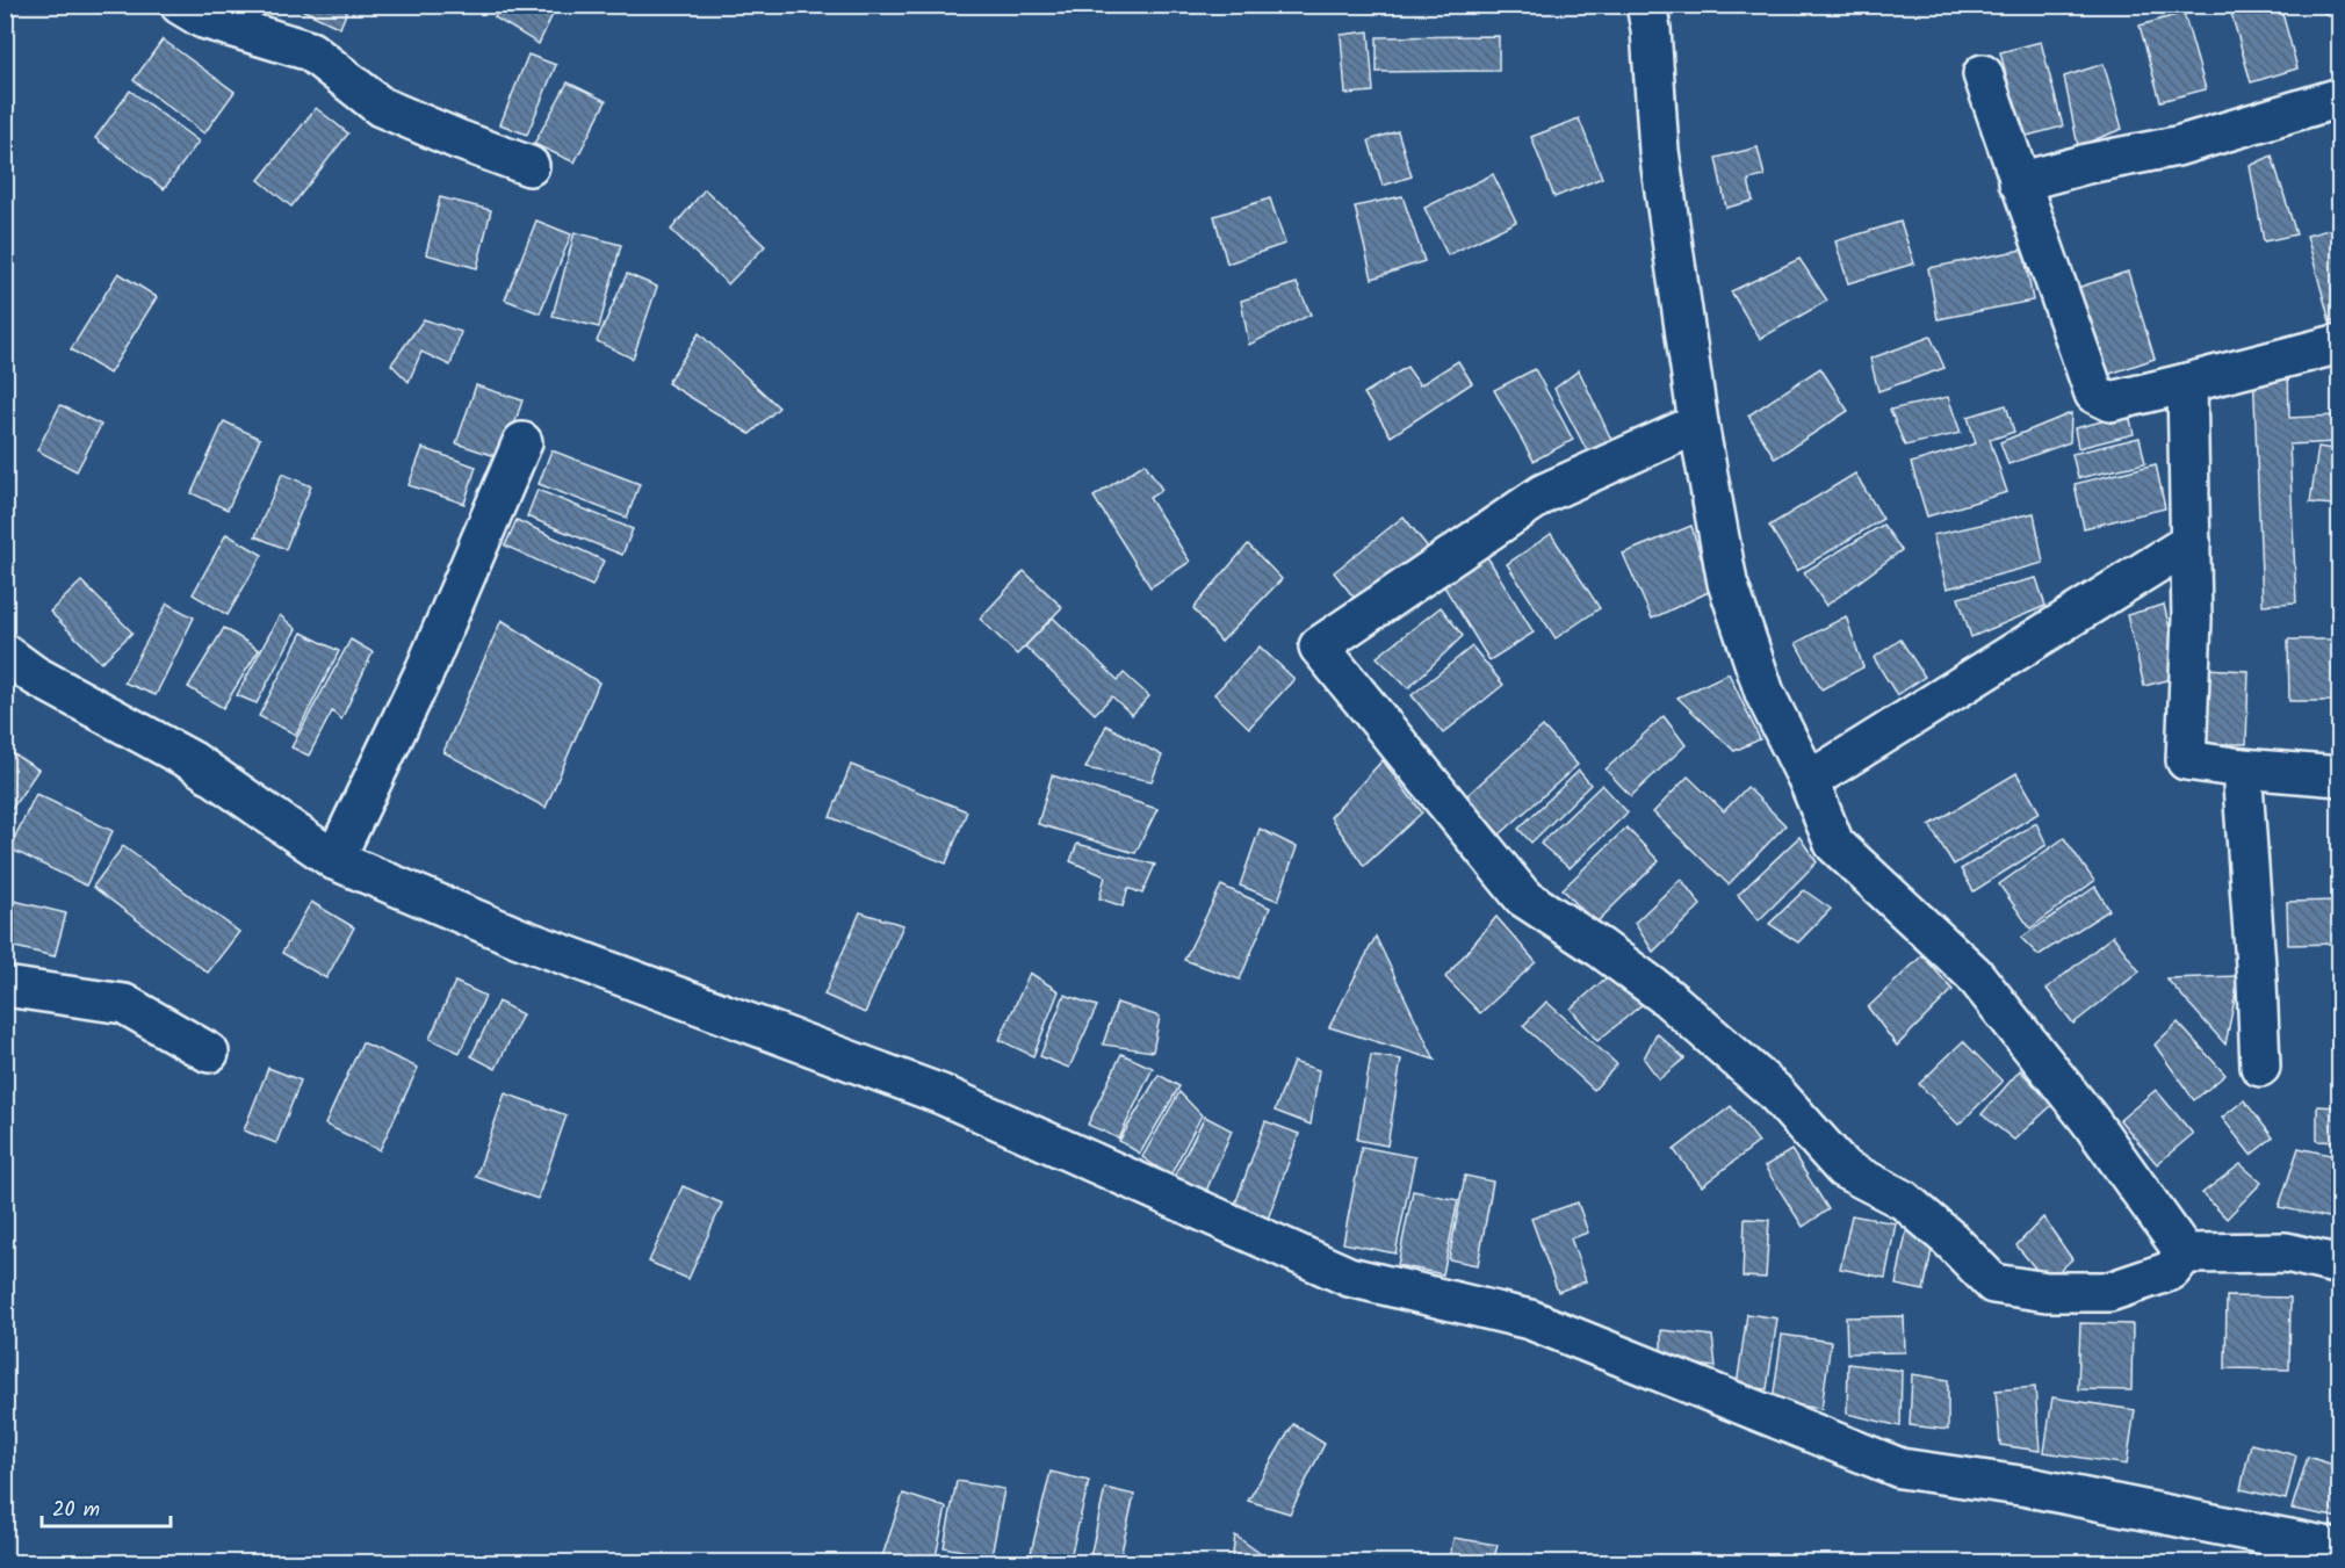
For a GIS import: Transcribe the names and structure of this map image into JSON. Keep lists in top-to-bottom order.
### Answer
{
  "scale_bar": "20 m"
}
